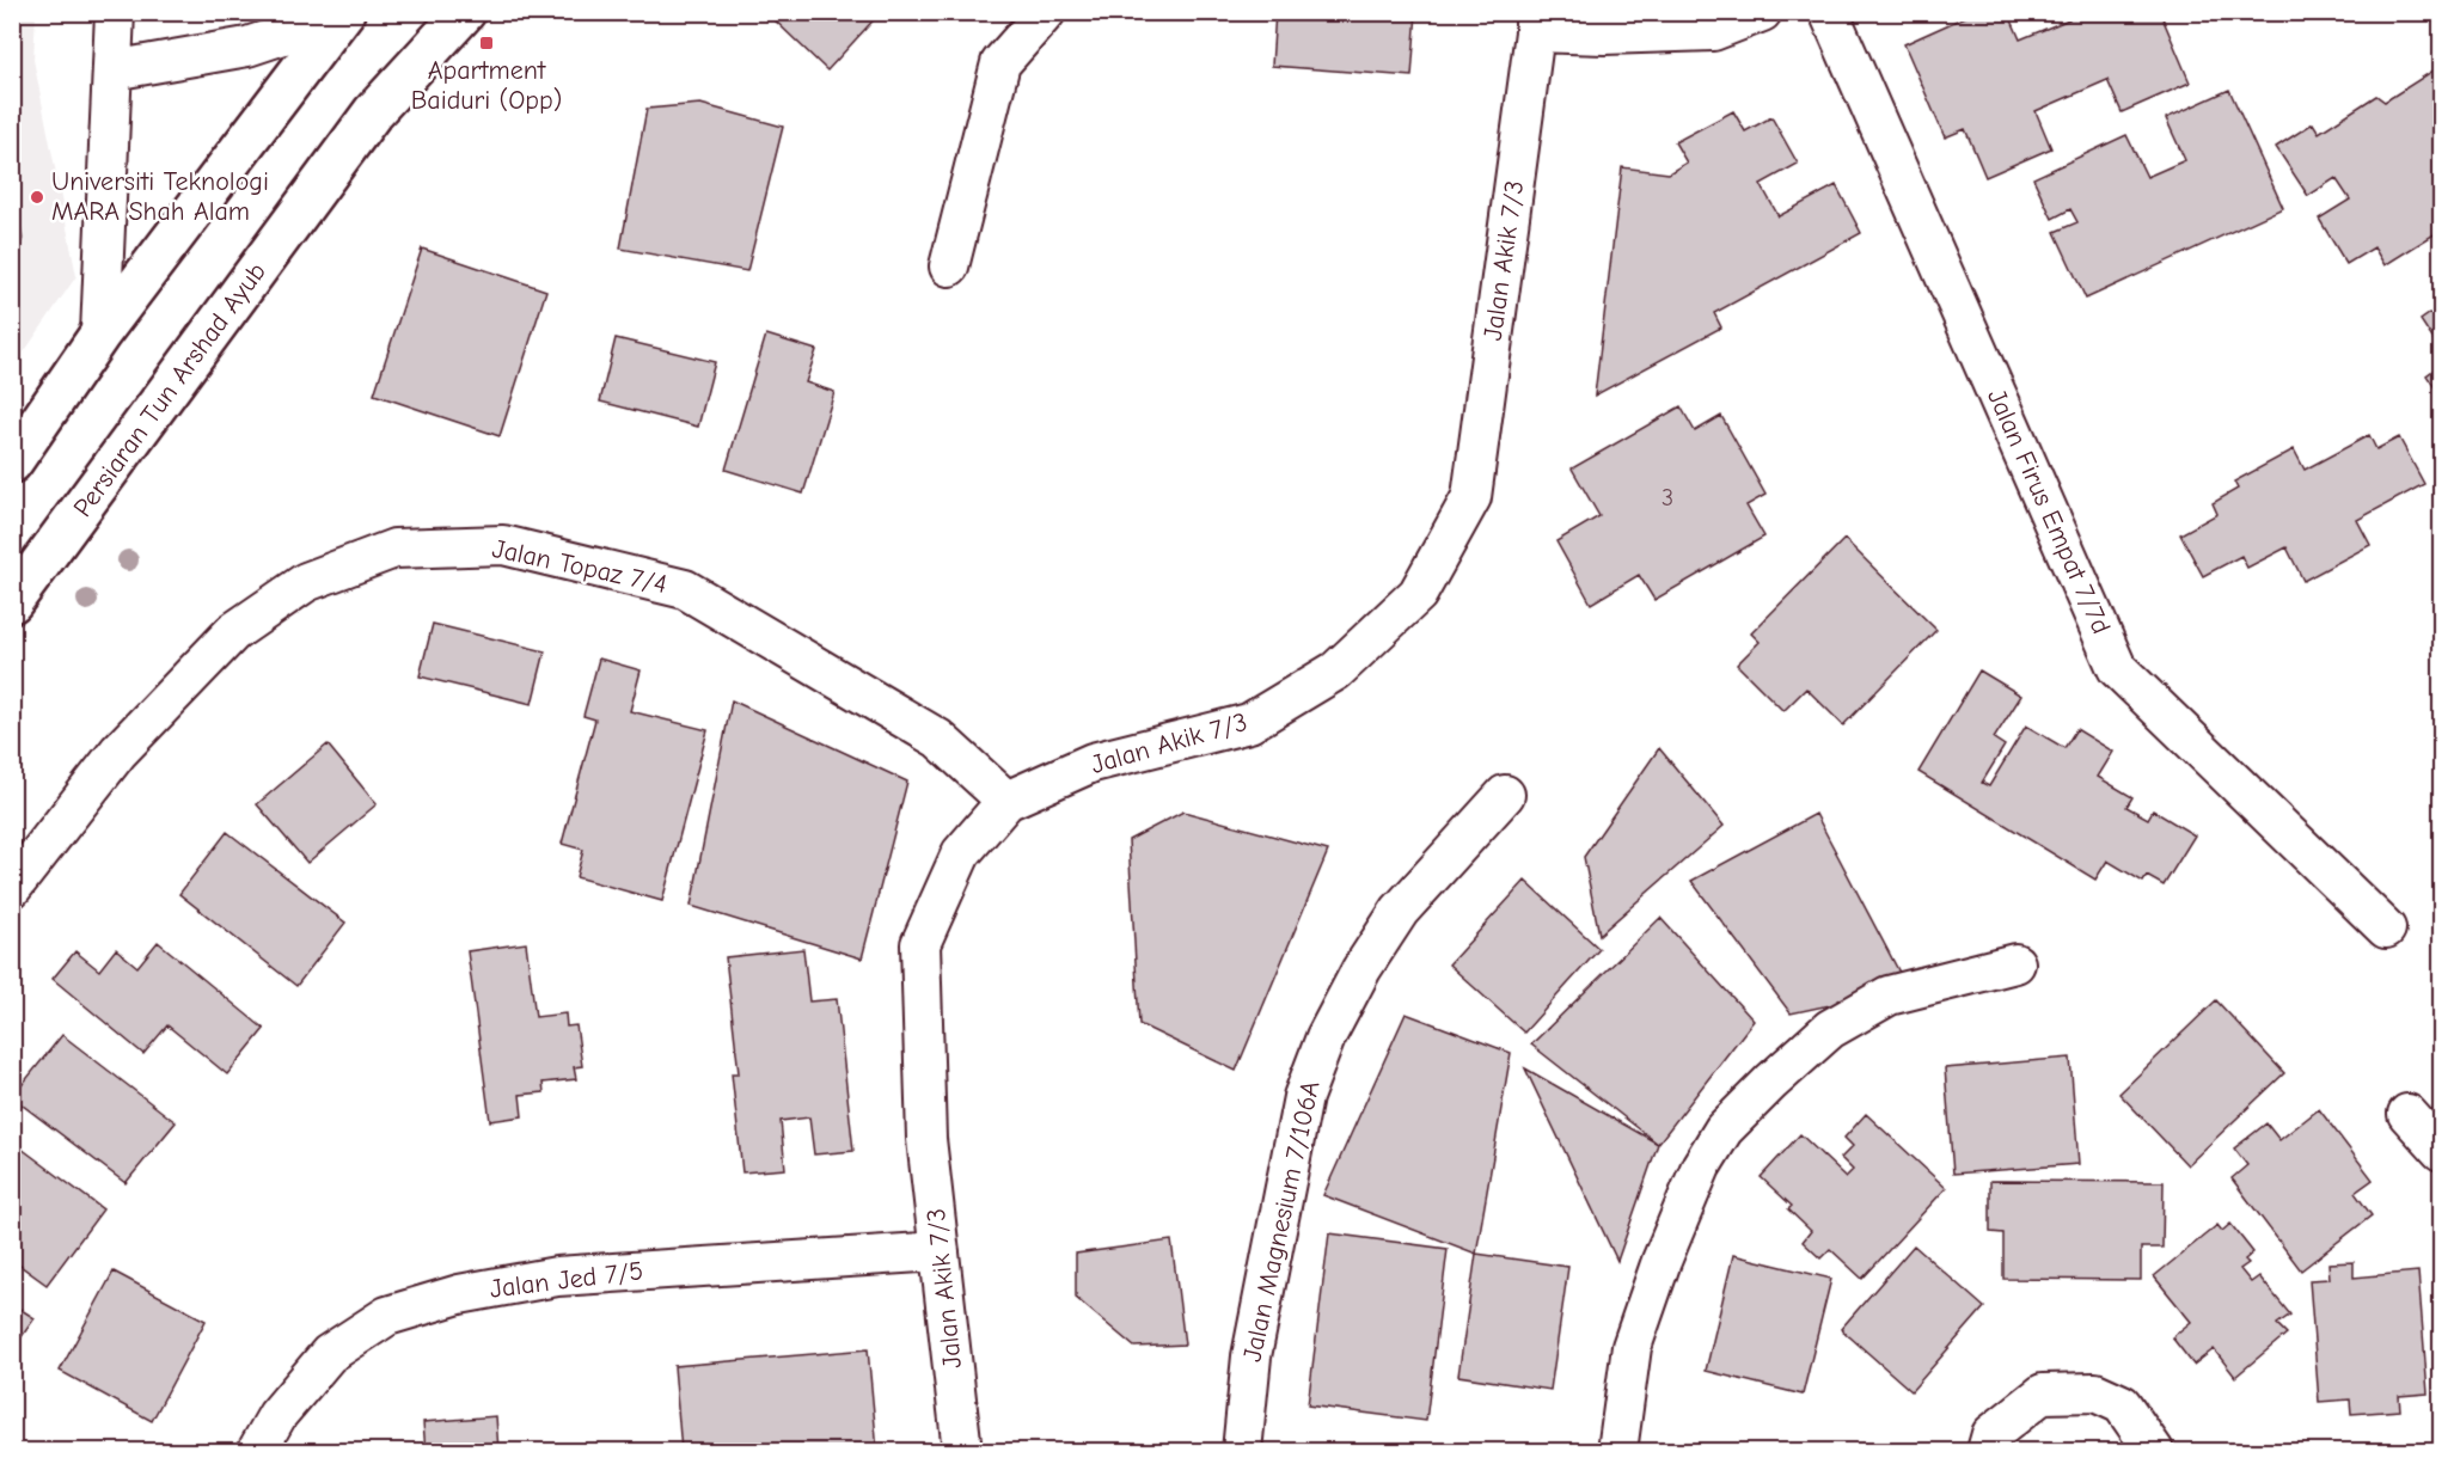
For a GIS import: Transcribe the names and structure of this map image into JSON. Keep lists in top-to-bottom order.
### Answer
{
  "streets": {
    "main road": ["Persiaran Tun Arshad Ayub"],
    "street": [
      "Jalan Akik 7/3",
      "Jalan Firus Empat 7/7d",
      "Jalan Topaz 7/4",
      "Jalan Magnesium 7/106A",
      "Jalan Jed 7/5"
    ]
  },
  "crossings": [
    ["Jalan Akik 7/3", "Jalan Topaz 7/4"],
    ["Jalan Akik 7/3", "Jalan Jed 7/5"]
  ],
  "places": {
    "transit": ["Apartment Baiduri (Opp)"],
    "other": ["Universiti Teknologi MARA Shah Alam"]
  },
  "house_numbers": ["3"]
}
